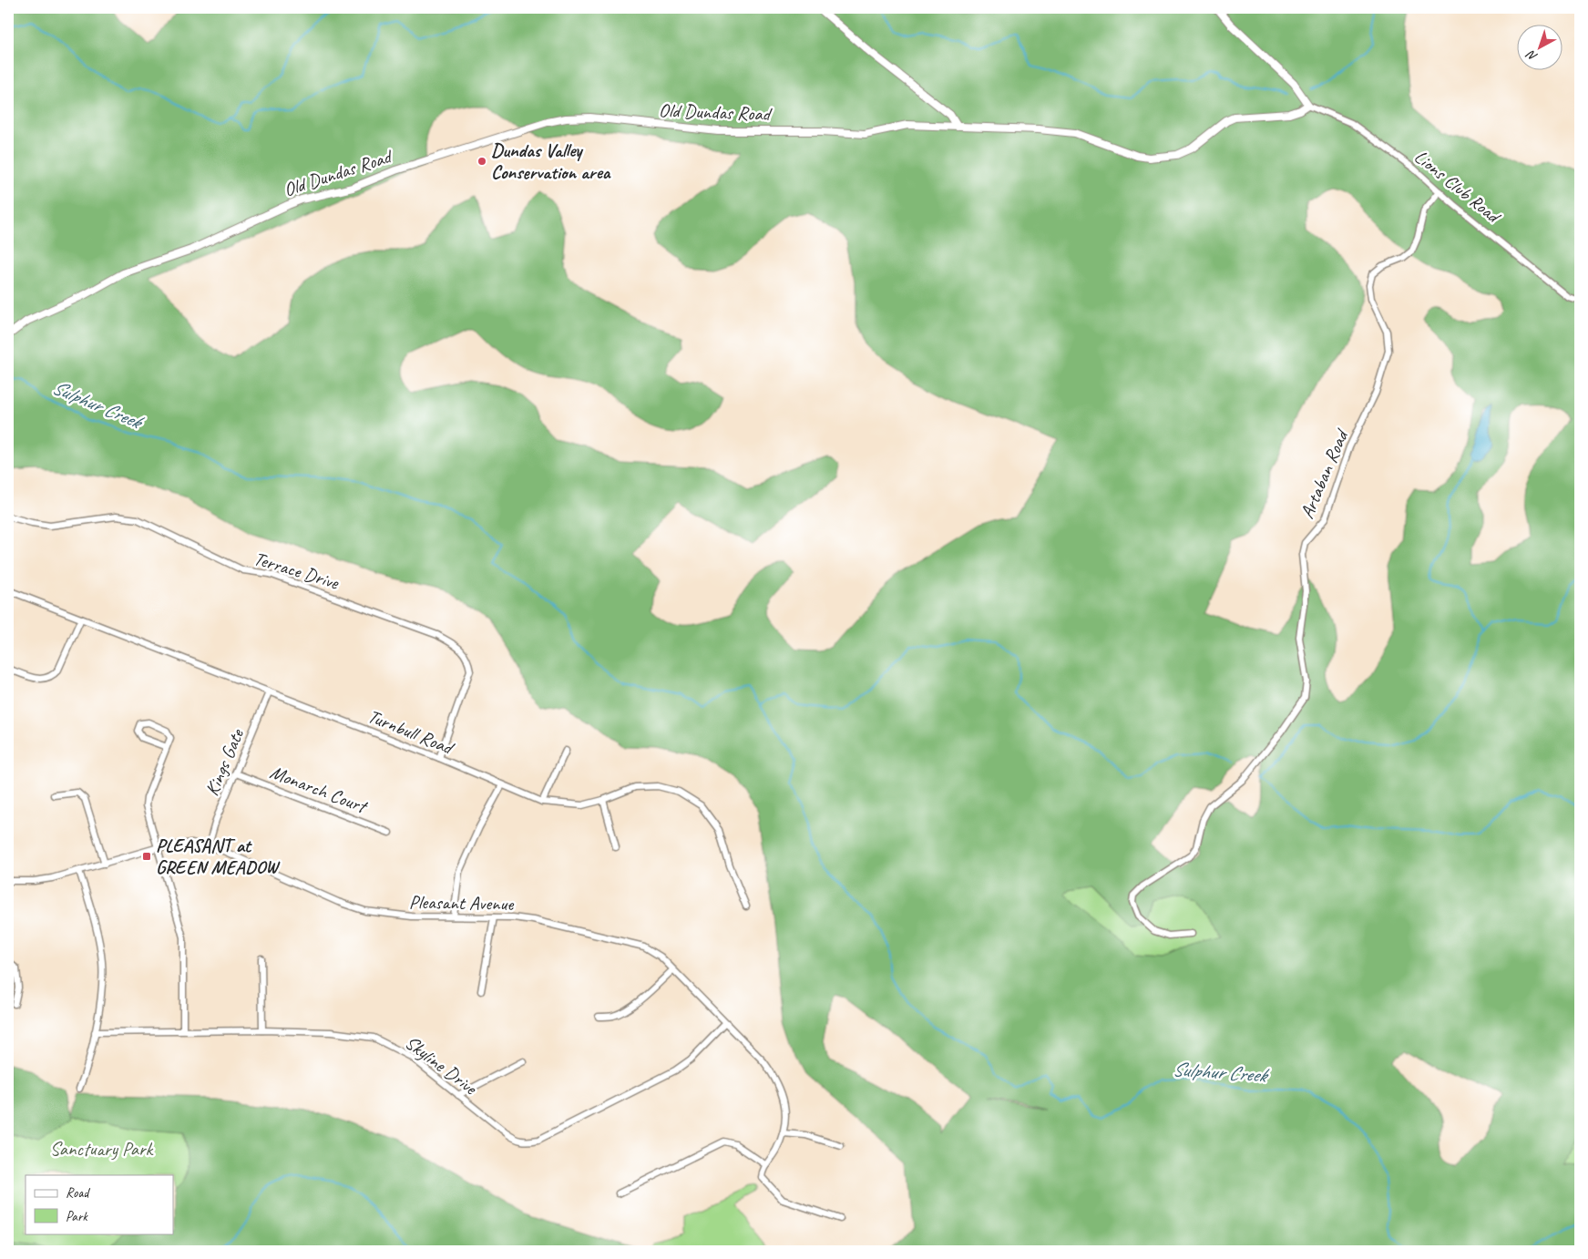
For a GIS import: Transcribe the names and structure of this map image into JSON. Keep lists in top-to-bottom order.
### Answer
{
  "streets": {
    "street": [
      "Old Dundas Road",
      "Lions Club Road",
      "Artaban Road",
      "Terrace Drive",
      "Turnbull Road",
      "Kings Gate",
      "Monarch Court",
      "Pleasant Avenue",
      "Skyline Drive"
    ]
  },
  "crossings": [
    ["Old Dundas Road", "Lions Club Road"],
    ["Lions Club Road", "Artaban Road"],
    ["Terrace Drive", "Turnbull Road"],
    ["Turnbull Road", "Kings Gate"],
    ["Kings Gate", "Monarch Court"],
    ["Kings Gate", "Pleasant Avenue"],
    ["Pleasant Avenue", "Skyline Drive"]
  ],
  "water": ["Sulphur Creek"],
  "parks": ["Sanctuary Park"],
  "places": {
    "other": ["Dundas Valley Conservation area"],
    "transit": ["PLEASANT at GREEN MEADOW"]
  },
  "legend": ["Road", "Park"],
  "north": "bottom left"
}
